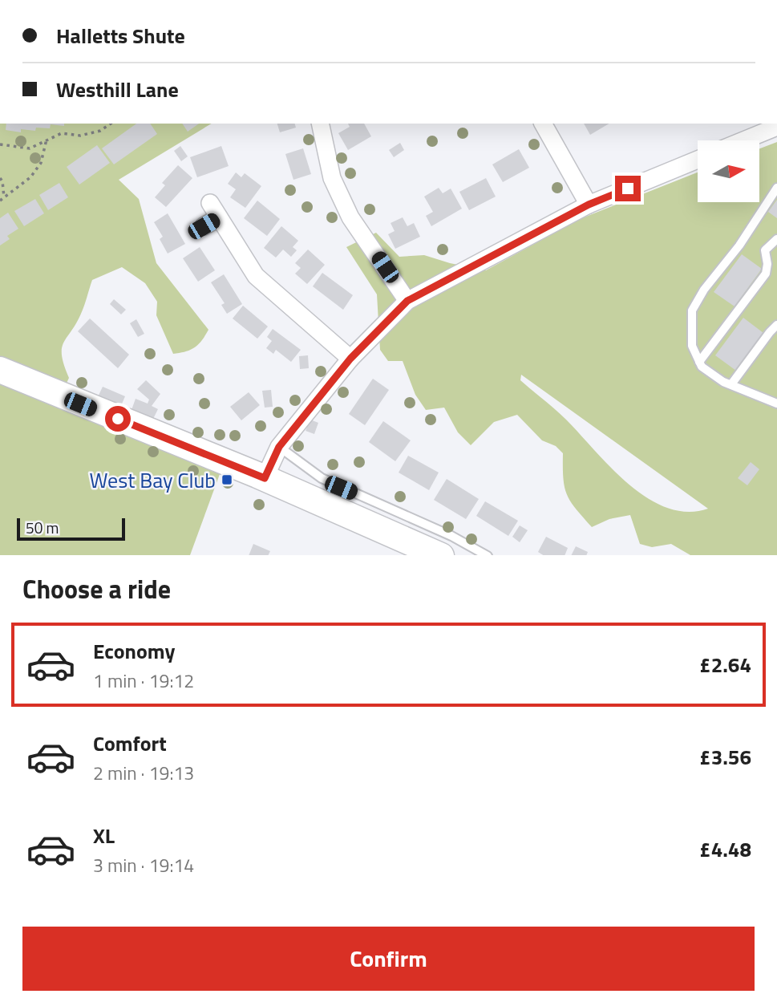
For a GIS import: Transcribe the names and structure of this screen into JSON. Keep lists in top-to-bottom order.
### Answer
{
  "places": {
    "transit": ["West Bay Club"]
  },
  "scale_bar": "50 m",
  "north": "right",
  "page": {
    "banner": ["Halletts Shute", "Westhill Lane"],
    "scale": "50 m",
    "heading": "Choose a ride",
    "list": [
      {
        "name": "Economy",
        "note": "1 min · 19:12",
        "value": "£2.64"
      },
      {
        "name": "Comfort",
        "note": "2 min · 19:13",
        "value": "£3.56"
      },
      {
        "name": "XL",
        "note": "3 min · 19:14",
        "value": "£4.48"
      }
    ],
    "buttons": "Confirm"
  }
}
